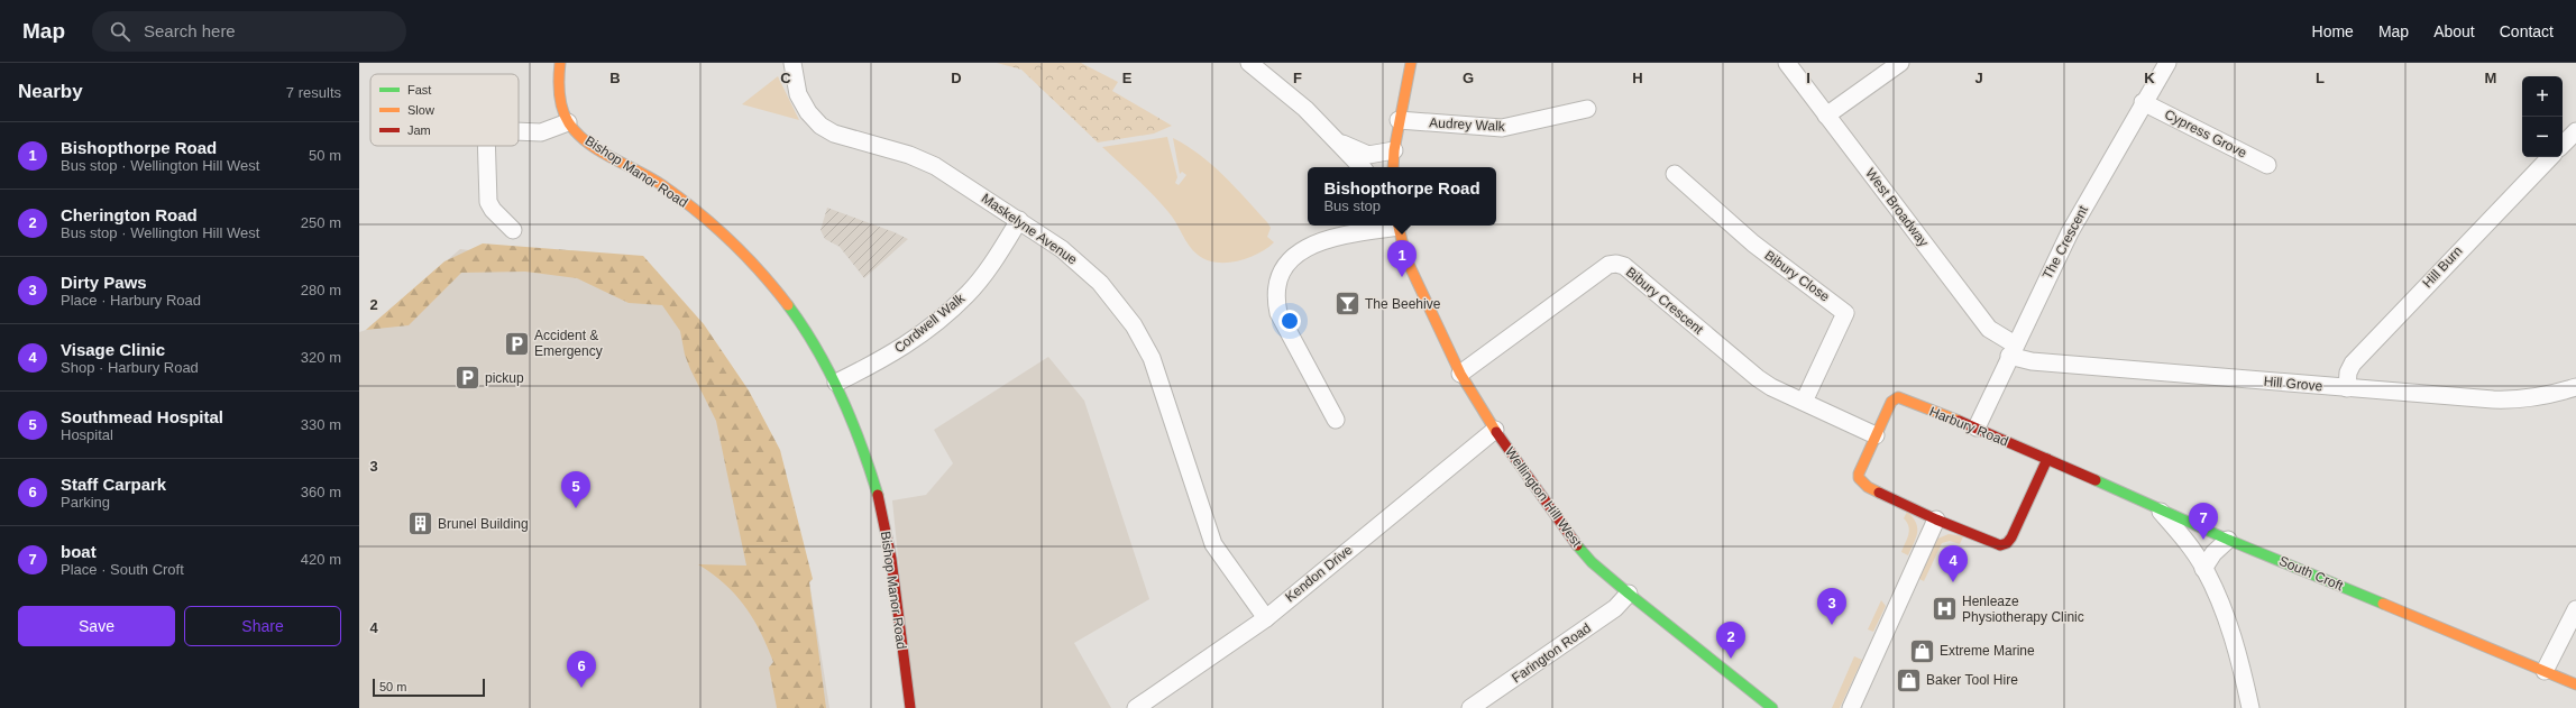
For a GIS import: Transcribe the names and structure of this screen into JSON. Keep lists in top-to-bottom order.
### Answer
{
  "streets": {
    "street": [
      "Audrey Walk",
      "Cypress Grove",
      "Bishop Manor Road",
      "West Broadway",
      "Maskelyne Avenue",
      "The Crescent",
      "Hill Burn",
      "Bibury Close",
      "Bibury Crescent",
      "Cordwell Walk",
      "Hill Grove",
      "Harbury Road",
      "Wellington Hill West",
      "Kendon Drive",
      "South Croft",
      "Farington Road"
    ]
  },
  "crossings": [
    ["Cypress Grove", "The Crescent"],
    ["Bishop Manor Road", "Cordwell Walk"],
    ["West Broadway", "The Crescent"],
    ["West Broadway", "Hill Grove"],
    ["Maskelyne Avenue", "Cordwell Walk"],
    ["Maskelyne Avenue", "Kendon Drive"],
    ["The Crescent", "Hill Grove"],
    ["The Crescent", "Harbury Road"],
    ["Hill Burn", "Hill Grove"],
    ["Bibury Close", "Bibury Crescent"],
    ["Bibury Crescent", "Harbury Road"],
    ["Bibury Crescent", "Wellington Hill West"],
    ["Harbury Road", "South Croft"],
    ["Wellington Hill West", "Kendon Drive"],
    ["Wellington Hill West", "Farington Road"]
  ],
  "places": {
    "bar": ["The Beehive"],
    "parking": ["Accident & Emergency", "pickup"],
    "building": ["Brunel Building"],
    "hospital": ["Henleaze Physiotherapy Clinic"],
    "shop": ["Extreme Marine", "Baker Tool Hire"]
  },
  "legend": ["Fast", "Slow", "Jam"],
  "scale_bar": "50 m",
  "page": {
    "header": "Map",
    "search": "Search here",
    "nav": [
      "Home",
      "Map",
      "About",
      "Contact"
    ],
    "heading": ["Nearby", "7 results"],
    "map_buttons": ["+", "−"],
    "list": [
      {
        "mark": "1",
        "name": "Bishopthorpe Road",
        "note": "Bus stop · Wellington Hill West",
        "value": "50 m"
      },
      {
        "mark": "2",
        "name": "Cherington Road",
        "note": "Bus stop · Wellington Hill West",
        "value": "250 m"
      },
      {
        "mark": "3",
        "name": "Dirty Paws",
        "note": "Place · Harbury Road",
        "value": "280 m"
      },
      {
        "mark": "4",
        "name": "Visage Clinic",
        "note": "Shop · Harbury Road",
        "value": "320 m"
      },
      {
        "mark": "5",
        "name": "Southmead Hospital",
        "note": "Hospital",
        "value": "330 m"
      },
      {
        "mark": "6",
        "name": "Staff Carpark",
        "note": "Parking",
        "value": "360 m"
      },
      {
        "mark": "7",
        "name": "boat",
        "note": "Place · South Croft",
        "value": "420 m"
      }
    ],
    "popup": ["Bishopthorpe Road", "Bus stop"],
    "pins": [
      "1",
      "5",
      "7",
      "4",
      "3",
      "2",
      "6"
    ],
    "buttons": ["Save", "Share"],
    "scale": "50 m"
  },
  "grid": {
    "columns": [
      "B",
      "C",
      "D",
      "E",
      "F",
      "G",
      "H",
      "I",
      "J",
      "K",
      "L",
      "M"
    ],
    "rows": ["2", "3", "4"]
  }
}
